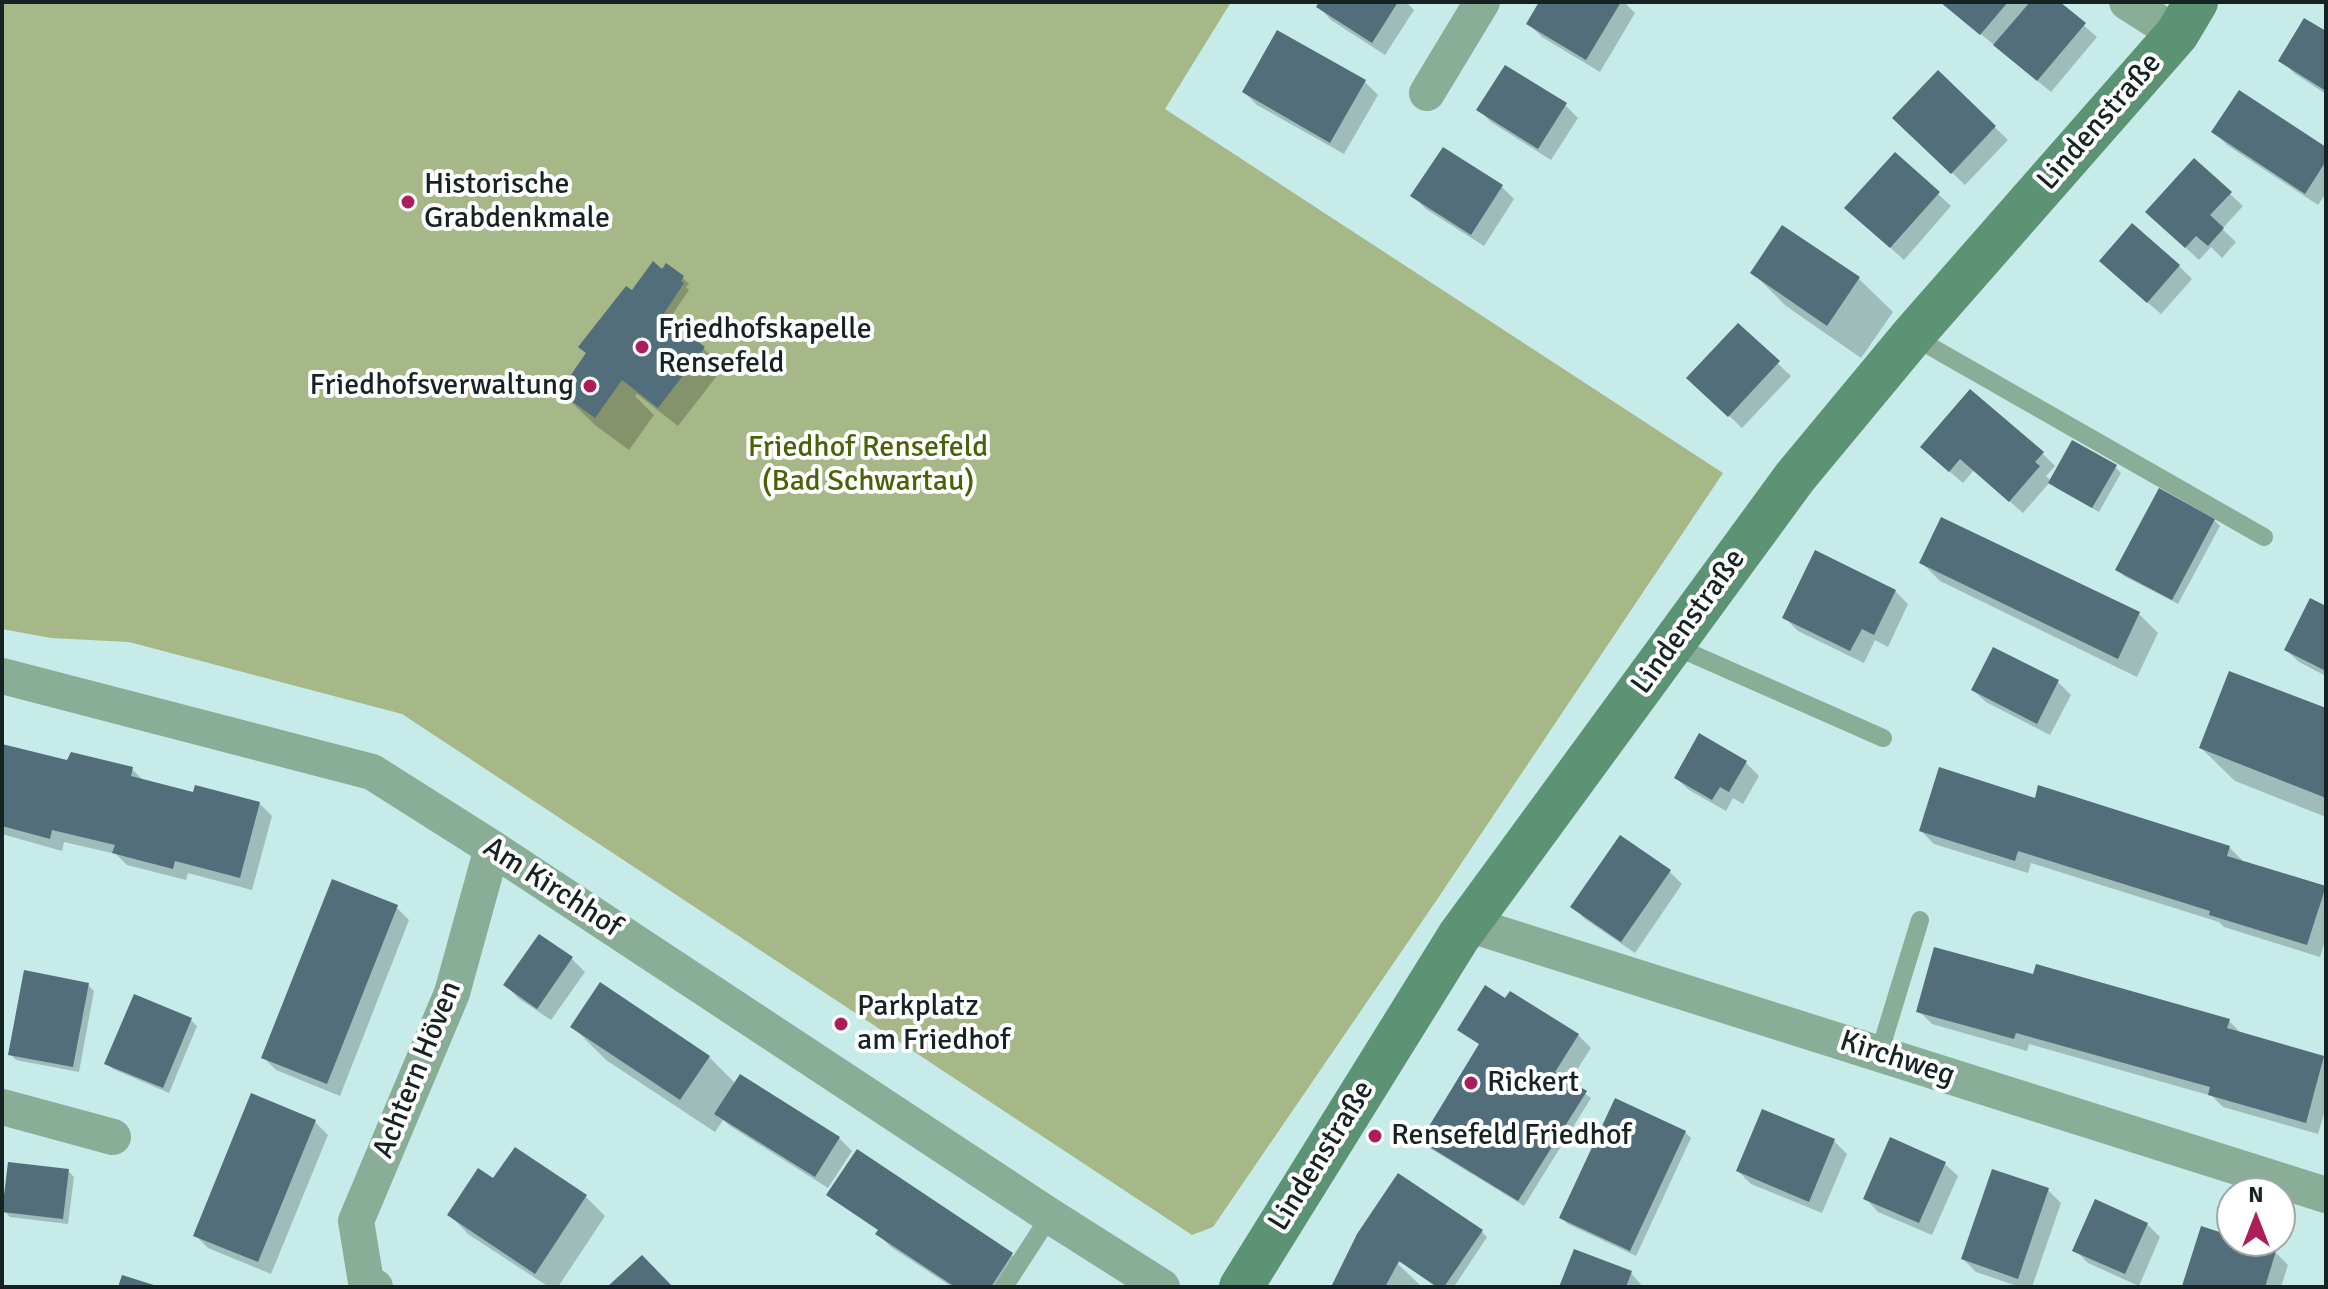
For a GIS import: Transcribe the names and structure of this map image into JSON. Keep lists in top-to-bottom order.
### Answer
{
  "streets": {
    "street": [
      "Lindenstraße",
      "Am Kirchhof",
      "Kirchweg",
      "Achtern Höven"
    ]
  },
  "crossings": [
    ["Lindenstraße", "Kirchweg"],
    ["Am Kirchhof", "Achtern Höven"]
  ],
  "parks": ["Friedhof Rensefeld (Bad Schwartau)"],
  "places": [
    "Historische Grabdenkmale",
    "Friedhofskapelle Rensefeld",
    "Friedhofsverwaltung",
    "Parkplatz am Friedhof",
    "Rickert",
    "Rensefeld Friedhof"
  ],
  "north": "top"
}
